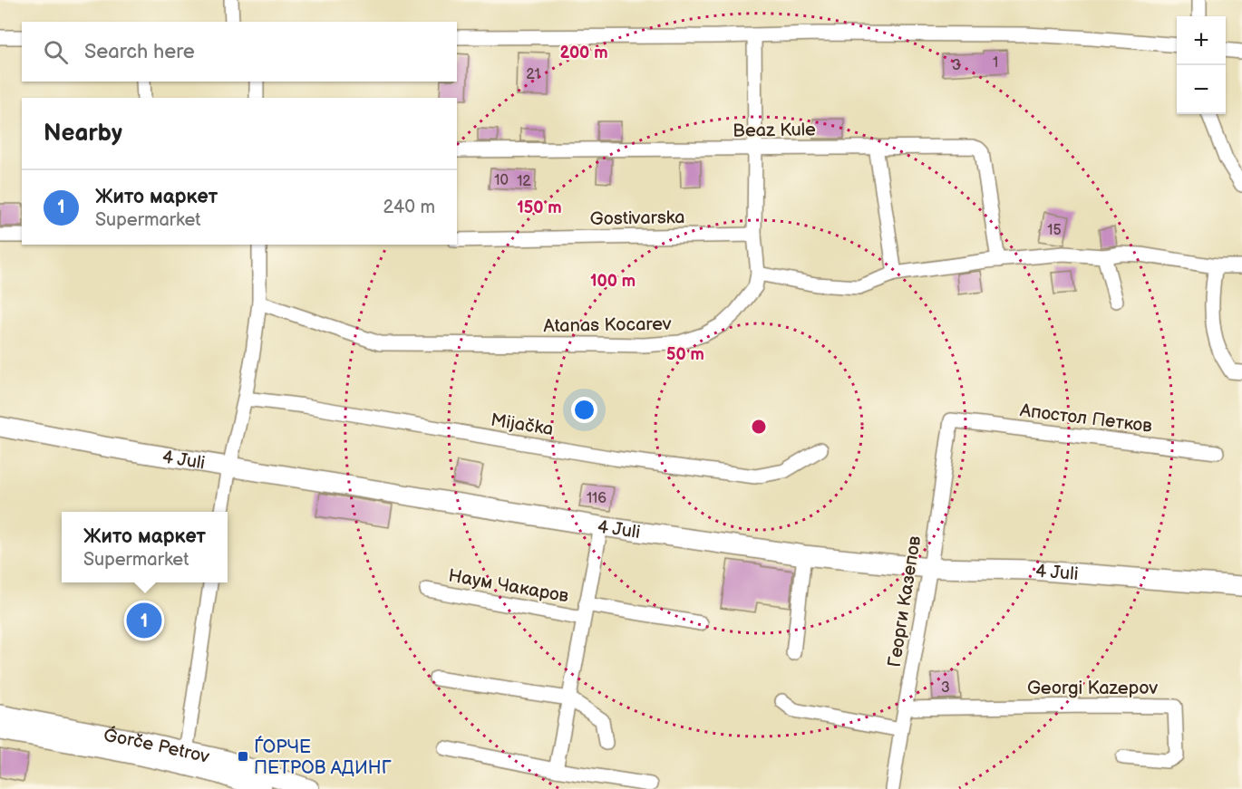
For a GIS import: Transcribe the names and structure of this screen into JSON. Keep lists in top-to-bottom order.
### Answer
{
  "streets": {
    "street": [
      "Beaz Kule",
      "Gostivarska",
      "Atanas Kocarev",
      "Апостол Петков",
      "Mijačka",
      "4 Juli",
      "Наум Чакаров",
      "Георги Казепов",
      "Georgi Kazepov",
      "Ǵorče Petrov"
    ]
  },
  "crossings": [
    ["Апостол Петков", "Георги Казепов"],
    ["4 Juli", "Наум Чакаров"],
    ["4 Juli", "Георги Казепов"],
    ["Георги Казепов", "Georgi Kazepov"]
  ],
  "places": {
    "transit": ["ЃОРЧЕ ПЕТРОВ АДИНГ"]
  },
  "house_numbers": [
    "1",
    "3",
    "21",
    "10",
    "12",
    "15",
    "116",
    "3"
  ],
  "page": {
    "map_buttons": ["+", "−"],
    "search": "Search here",
    "heading": "Nearby",
    "list": [
      {
        "mark": "1",
        "name": "Жито маркет",
        "note": "Supermarket",
        "value": "240 m"
      }
    ],
    "popup": ["Жито маркет", "Supermarket"],
    "pins": "1"
  },
  "rings": [
    "200 m",
    "150 m",
    "100 m",
    "50 m"
  ]
}
